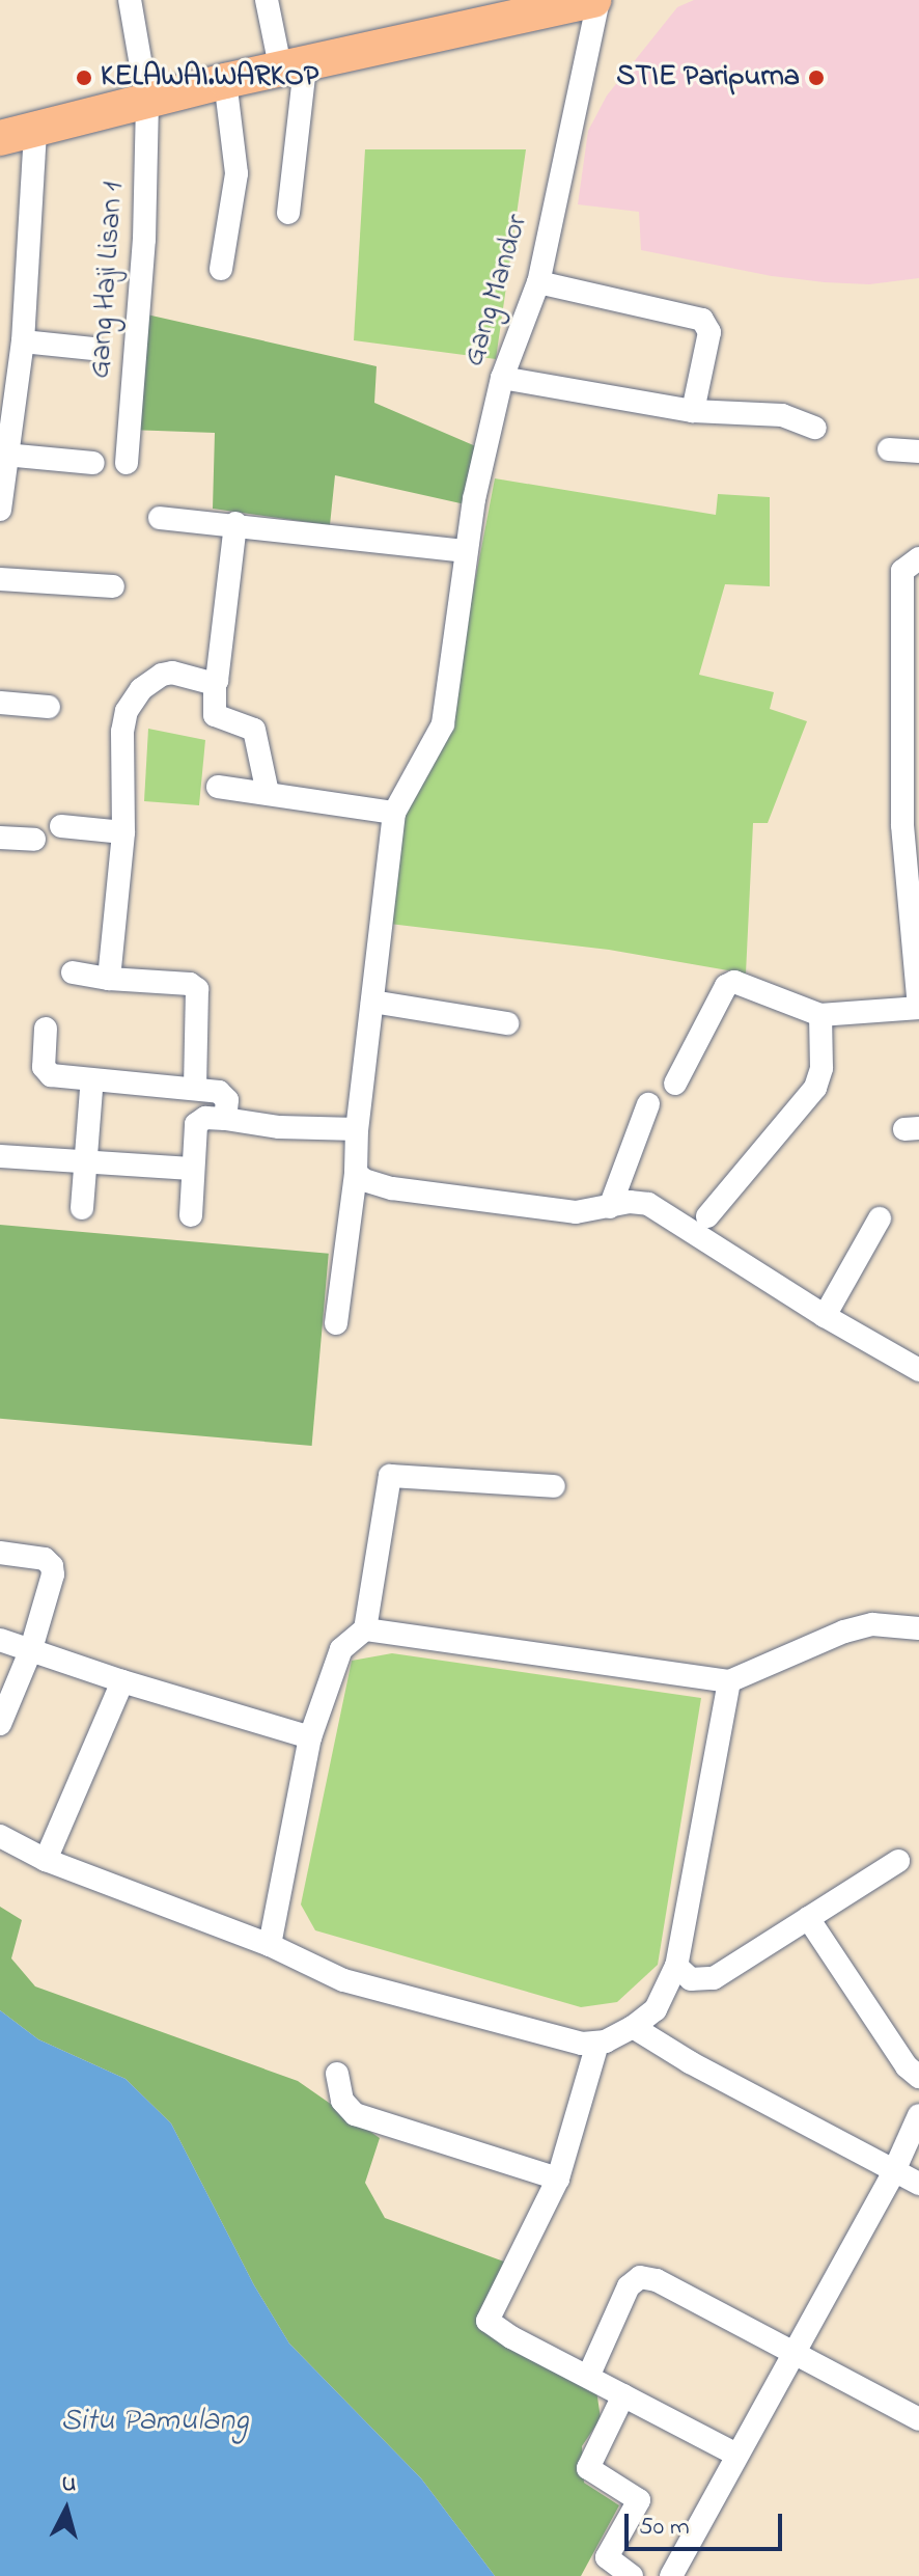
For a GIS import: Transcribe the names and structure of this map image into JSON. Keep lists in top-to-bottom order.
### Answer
{
  "streets": {
    "street": ["Gang Haji Lisan 1", "Gang Mandor"]
  },
  "water": ["Situ Pamulang"],
  "places": ["KELAWAI.WARKOP", "STIE Paripurna"],
  "scale_bar": "50 m",
  "north": "top"
}
